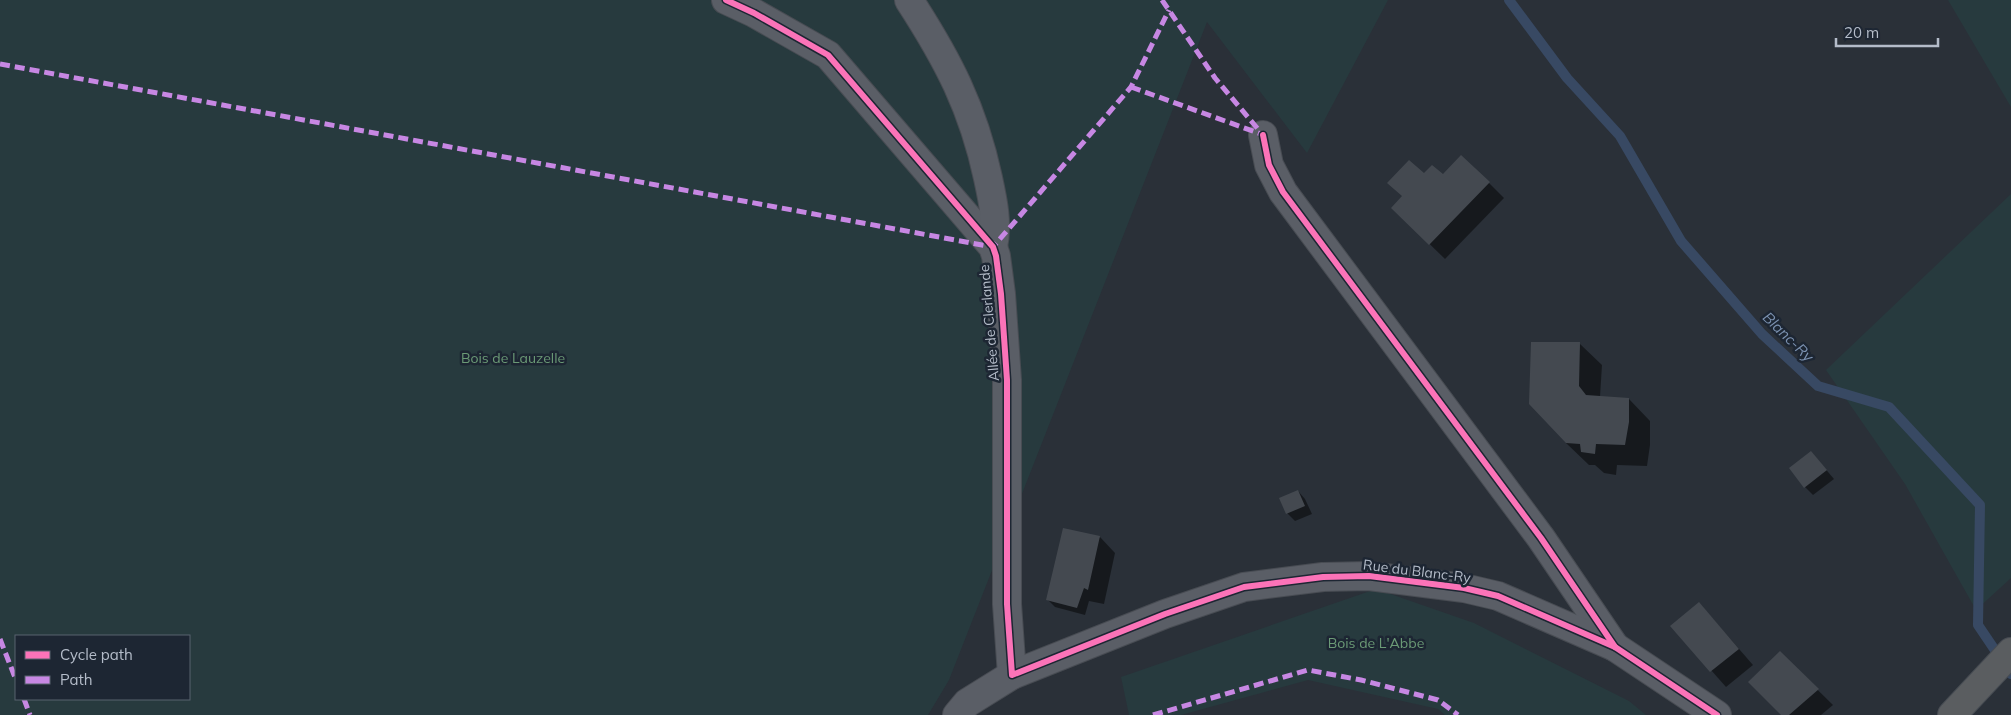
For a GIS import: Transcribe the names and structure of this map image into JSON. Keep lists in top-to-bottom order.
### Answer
{
  "streets": {
    "street": ["Allée de Clerlande", "Rue du Blanc-Ry"]
  },
  "crossings": [
    ["Allée de Clerlande", "Rue du Blanc-Ry"]
  ],
  "water": ["Blanc-Ry"],
  "parks": ["Bois de Lauzelle", "Bois de L'Abbe"],
  "legend": ["Cycle path", "Path"],
  "scale_bar": "20 m"
}
